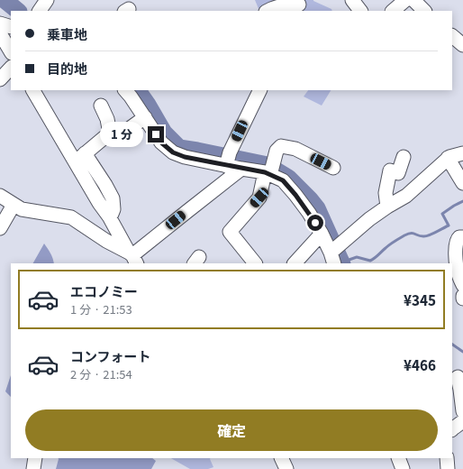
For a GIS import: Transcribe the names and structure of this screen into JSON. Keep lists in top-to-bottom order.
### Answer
{
  "page": {
    "banner": ["乗車地", "目的地"],
    "bubble": "1 分",
    "list": [
      {
        "name": "エコノミー",
        "note": "1 分 · 21:53",
        "value": "¥345"
      },
      {
        "name": "コンフォート",
        "note": "2 分 · 21:54",
        "value": "¥466"
      }
    ],
    "buttons": "確定"
  }
}
